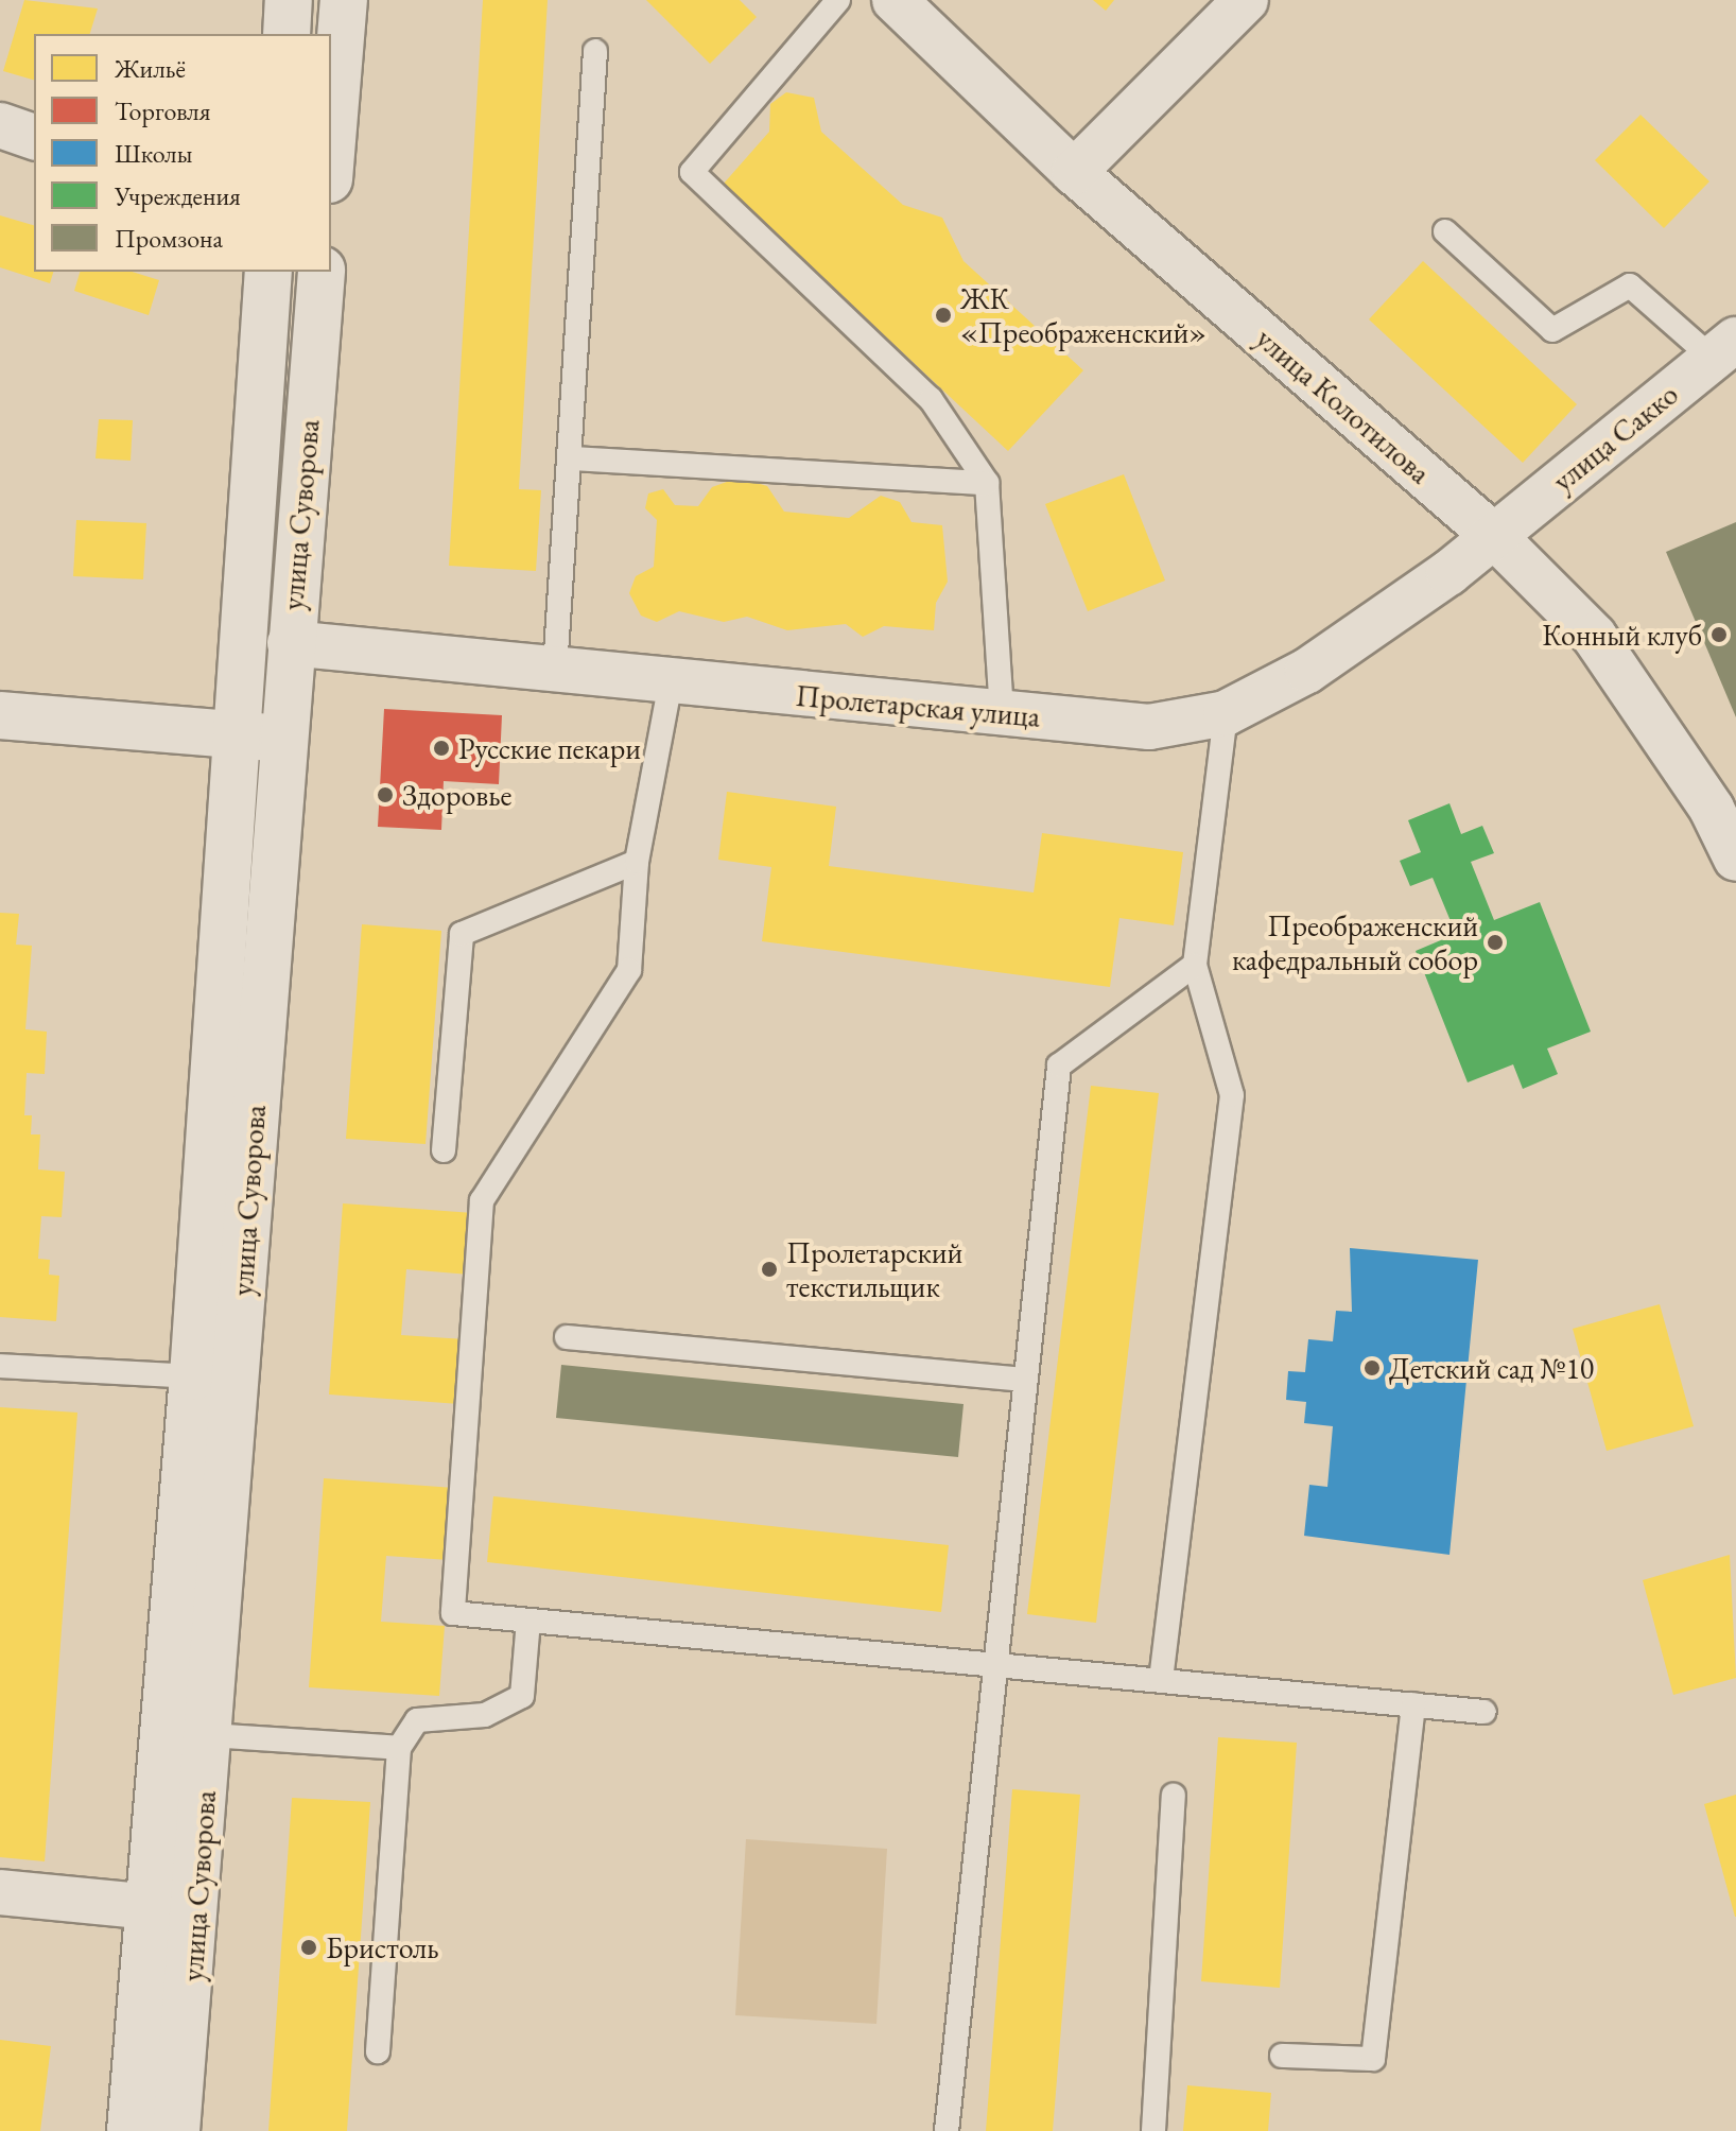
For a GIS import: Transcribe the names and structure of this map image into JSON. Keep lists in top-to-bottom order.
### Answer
{
  "streets": {
    "main road": ["улица Суворова"],
    "street": ["улица Колотилова", "улица Сакко", "Пролетарская улица"]
  },
  "crossings": [
    ["улица Колотилова", "улица Сакко"],
    ["улица Колотилова", "Пролетарская улица"],
    ["улица Сакко", "Пролетарская улица"],
    ["улица Суворова", "Пролетарская улица"]
  ],
  "places": [
    "ЖК «Преображенский»",
    "Конный клуб",
    "Русские пекари",
    "Здоровье",
    "Преображенский кафедральный собор",
    "Пролетарский текстильщик",
    "Детский сад №10",
    "Бристоль"
  ],
  "legend": [
    "Жильё",
    "Торговля",
    "Школы",
    "Учреждения",
    "Промзона"
  ]
}
